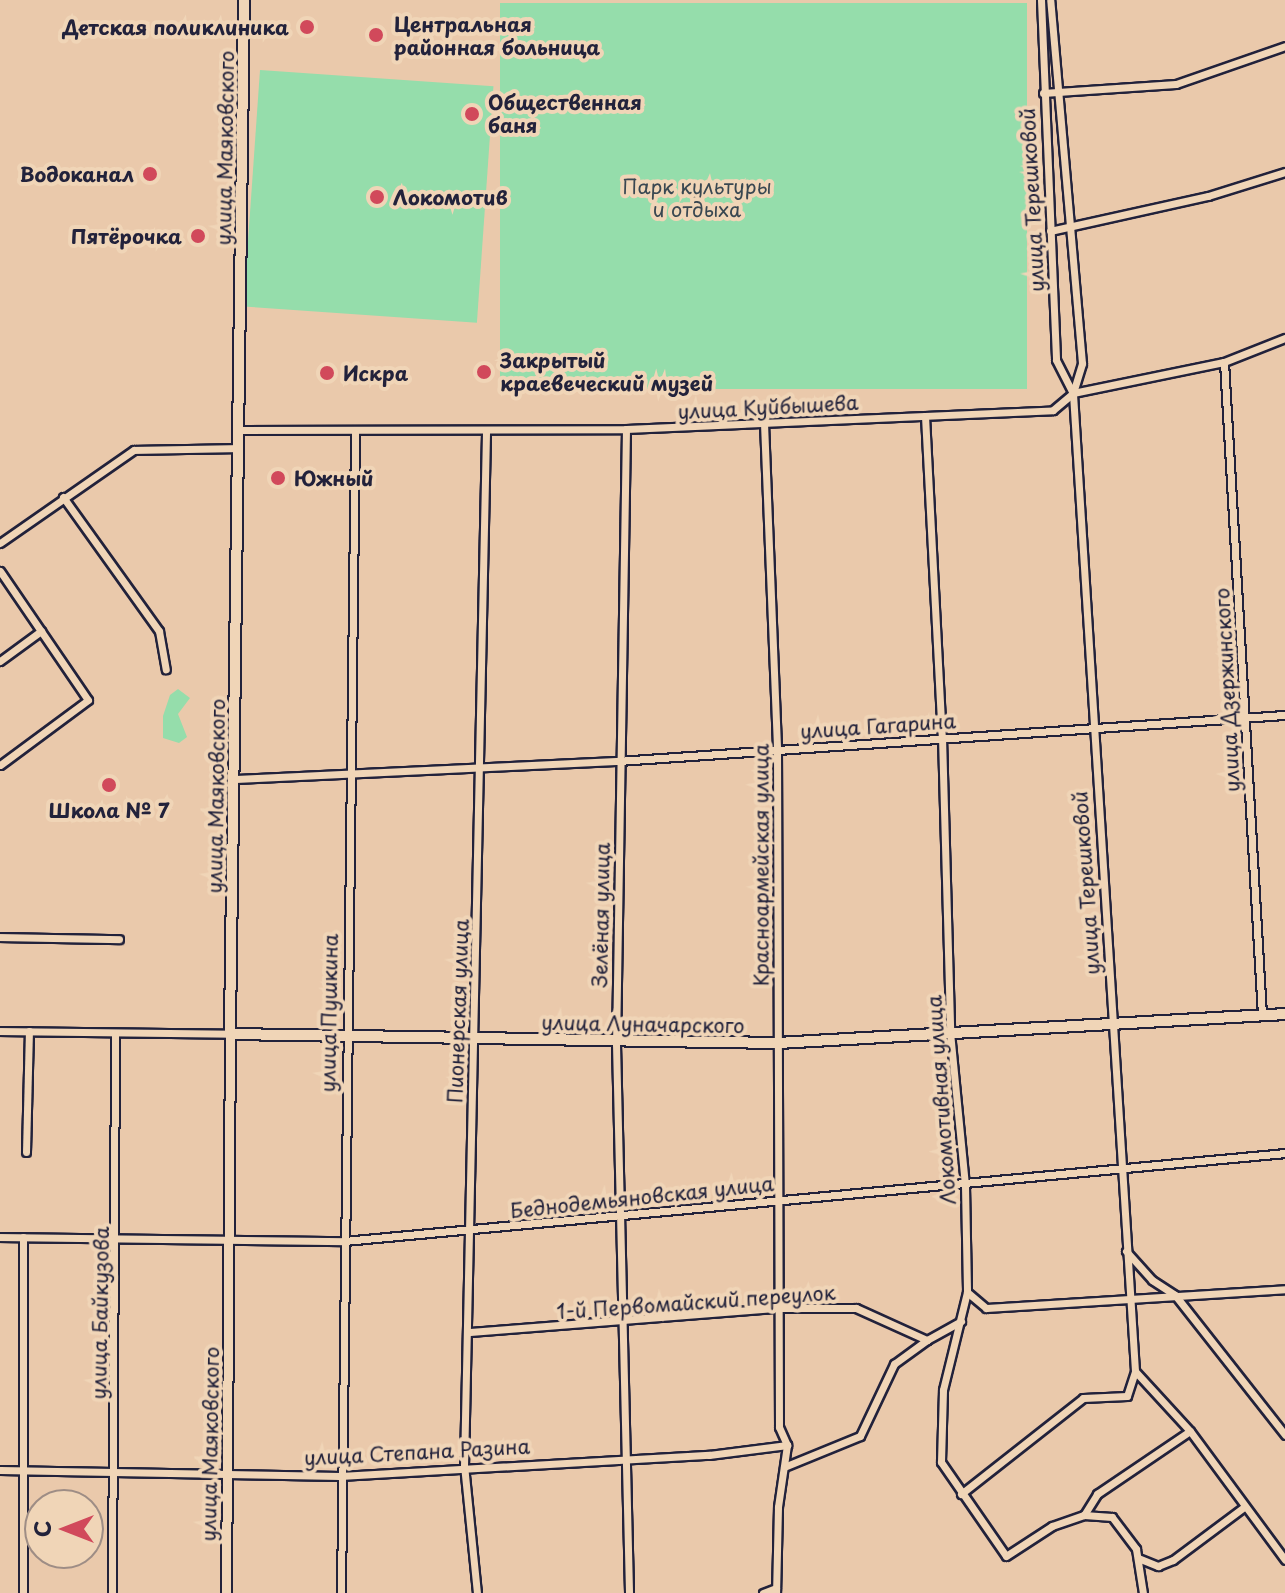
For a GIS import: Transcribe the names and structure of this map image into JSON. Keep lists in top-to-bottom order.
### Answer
{
  "streets": {
    "main road": ["улица Маяковского", "улица Луначарского"],
    "street": [
      "улица Терешковой",
      "улица Куйбышева",
      "улица Дзержинского",
      "улица Гагарина",
      "Красноармейская улица",
      "Зелёная улица",
      "Пионерская улица",
      "улица Пушкина",
      "Локомотивная улица",
      "Беднодемьяновская улица",
      "1-й Первомайский переулок",
      "улица Байкузова",
      "улица Степана Разина"
    ]
  },
  "crossings": [
    ["улица Маяковского", "улица Куйбышева"],
    ["улица Маяковского", "улица Гагарина"],
    ["улица Маяковского", "улица Луначарского"],
    ["улица Маяковского", "Беднодемьяновская улица"],
    ["улица Маяковского", "улица Степана Разина"],
    ["улица Терешковой", "улица Куйбышева"],
    ["улица Терешковой", "улица Гагарина"],
    ["улица Терешковой", "улица Луначарского"],
    ["улица Терешковой", "Беднодемьяновская улица"],
    ["улица Куйбышева", "улица Дзержинского"],
    ["улица Куйбышева", "Красноармейская улица"],
    ["улица Куйбышева", "Зелёная улица"],
    ["улица Куйбышева", "Пионерская улица"],
    ["улица Куйбышева", "улица Пушкина"],
    ["улица Куйбышева", "Локомотивная улица"],
    ["улица Дзержинского", "улица Гагарина"],
    ["улица Дзержинского", "улица Луначарского"],
    ["улица Гагарина", "Красноармейская улица"],
    ["улица Гагарина", "Зелёная улица"],
    ["улица Гагарина", "Пионерская улица"],
    ["улица Гагарина", "улица Пушкина"],
    ["улица Гагарина", "Локомотивная улица"],
    ["Красноармейская улица", "улица Луначарского"],
    ["Красноармейская улица", "Беднодемьяновская улица"],
    ["Красноармейская улица", "1-й Первомайский переулок"],
    ["Красноармейская улица", "улица Степана Разина"],
    ["Зелёная улица", "улица Луначарского"],
    ["Зелёная улица", "Беднодемьяновская улица"],
    ["Зелёная улица", "1-й Первомайский переулок"],
    ["Зелёная улица", "улица Степана Разина"],
    ["Пионерская улица", "улица Луначарского"],
    ["Пионерская улица", "Беднодемьяновская улица"],
    ["Пионерская улица", "1-й Первомайский переулок"],
    ["Пионерская улица", "улица Степана Разина"],
    ["улица Пушкина", "улица Луначарского"],
    ["улица Пушкина", "Беднодемьяновская улица"],
    ["улица Пушкина", "улица Степана Разина"],
    ["улица Луначарского", "Локомотивная улица"],
    ["улица Луначарского", "улица Байкузова"],
    ["Локомотивная улица", "Беднодемьяновская улица"],
    ["Беднодемьяновская улица", "улица Байкузова"],
    ["улица Байкузова", "улица Степана Разина"]
  ],
  "parks": ["Парк культуры и отдыха"],
  "places": [
    "Детская поликлиника",
    "Центральная районная больница",
    "Общественная баня",
    "Водоканал",
    "Локомотив",
    "Пятёрочка",
    "Закрытый краевеческий музей",
    "Искра",
    "Южный",
    "Школа № 7"
  ],
  "north": "left"
}
